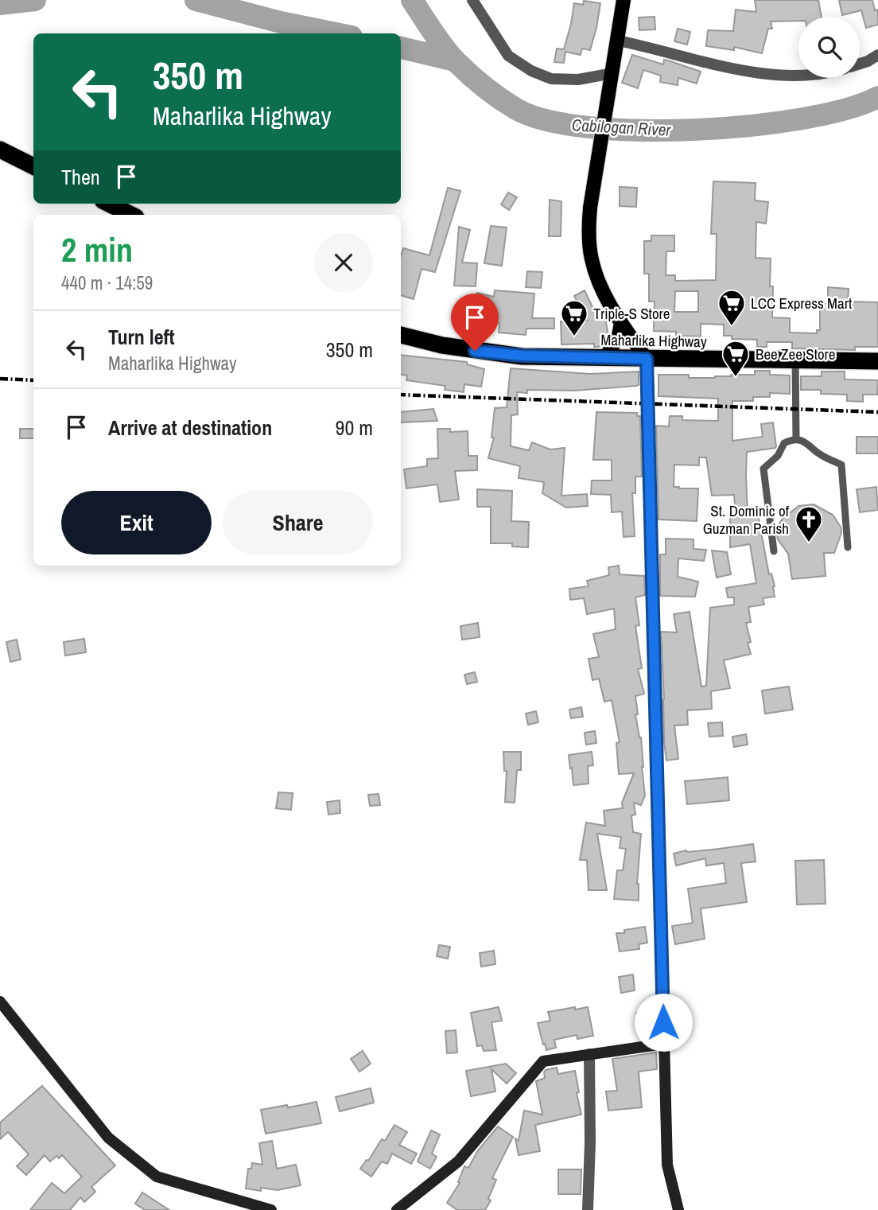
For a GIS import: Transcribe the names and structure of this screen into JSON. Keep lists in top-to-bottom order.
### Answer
{
  "streets": {
    "highway": ["Maharlika Highway"]
  },
  "water": ["Cabilogan River"],
  "places": {
    "supermarket": ["LCC Express Mart", "Triple-S Store", "Bee Zee Store"],
    "church": ["St. Dominic of Guzman Parish"]
  },
  "page": {
    "turn": ["350 m", "Maharlika Highway"],
    "then": "Then",
    "heading": ["2 min", "440 m · 14:59"],
    "list": [
      {
        "name": "Turn left",
        "note": "Maharlika Highway",
        "value": "350 m"
      },
      {
        "name": "Arrive at destination",
        "value": "90 m"
      }
    ],
    "buttons": ["Exit", "Share"]
  }
}
